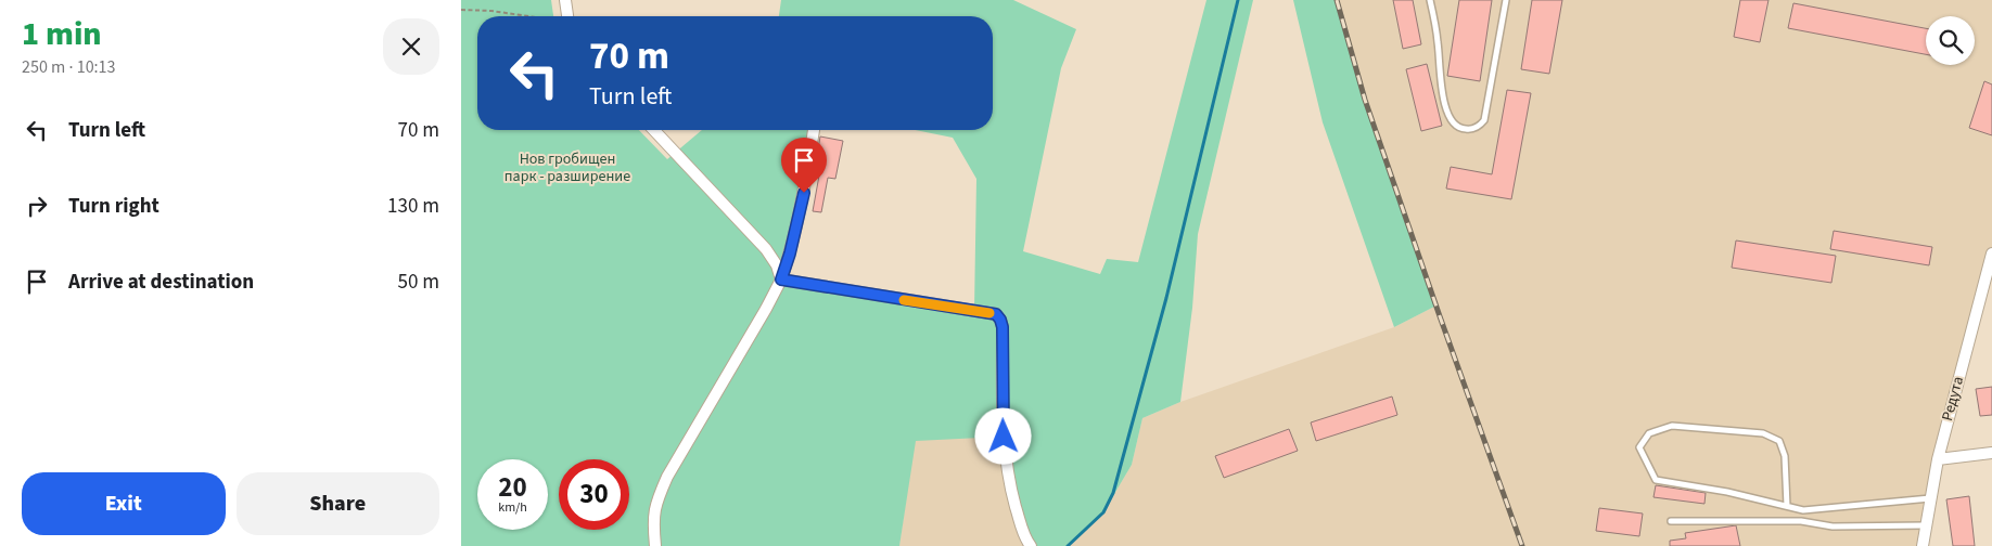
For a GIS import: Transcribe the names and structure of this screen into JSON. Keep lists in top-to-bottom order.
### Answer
{
  "streets": {
    "street": ["Редута"]
  },
  "parks": ["Нов гробищен парк - разширение"],
  "page": {
    "heading": ["1 min", "250 m · 10:13"],
    "turn": ["70 m", "Turn left"],
    "list": [
      {
        "name": "Turn left",
        "value": "70 m"
      },
      {
        "name": "Turn right",
        "value": "130 m"
      },
      {
        "name": "Arrive at destination",
        "value": "50 m"
      }
    ],
    "speed": "20 km/h",
    "limit": "30",
    "buttons": ["Exit", "Share"]
  }
}
